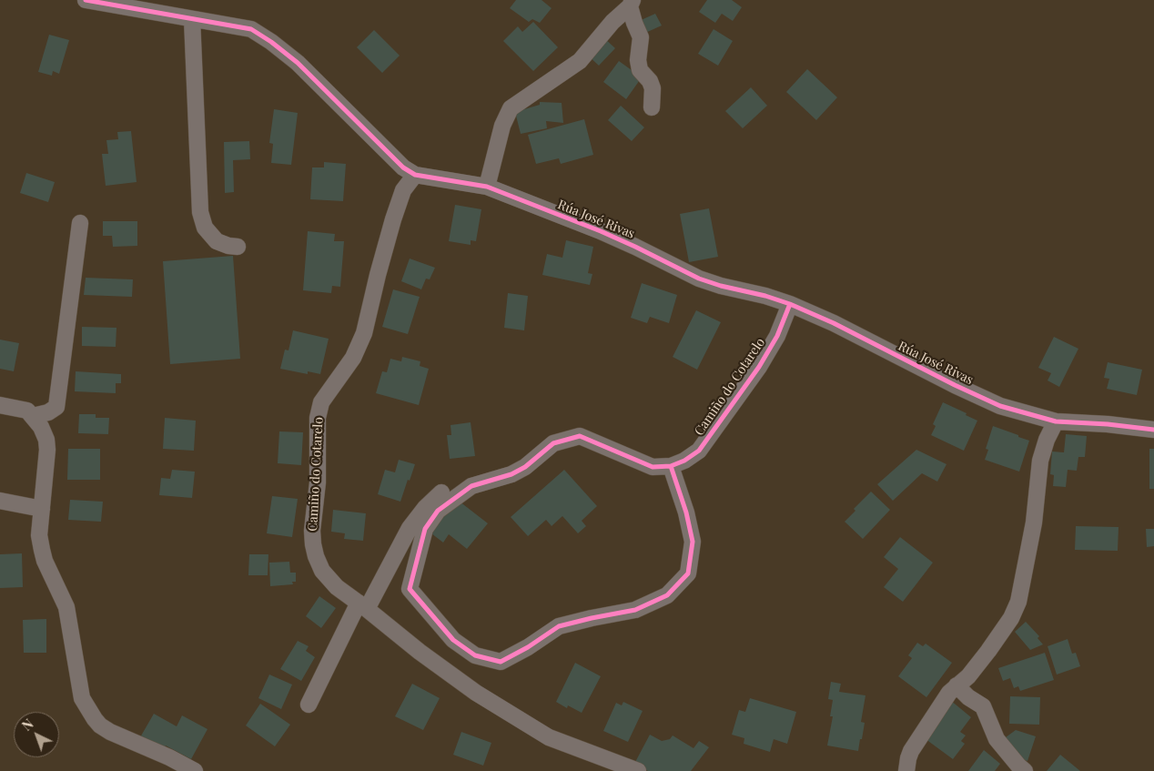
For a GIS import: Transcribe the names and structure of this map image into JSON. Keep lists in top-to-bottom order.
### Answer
{
  "streets": {
    "street": ["Rúa José Rivas", "Camiño do Cotarelo"]
  },
  "crossings": [
    ["Rúa José Rivas", "Camiño do Cotarelo"]
  ],
  "north": "top left"
}
